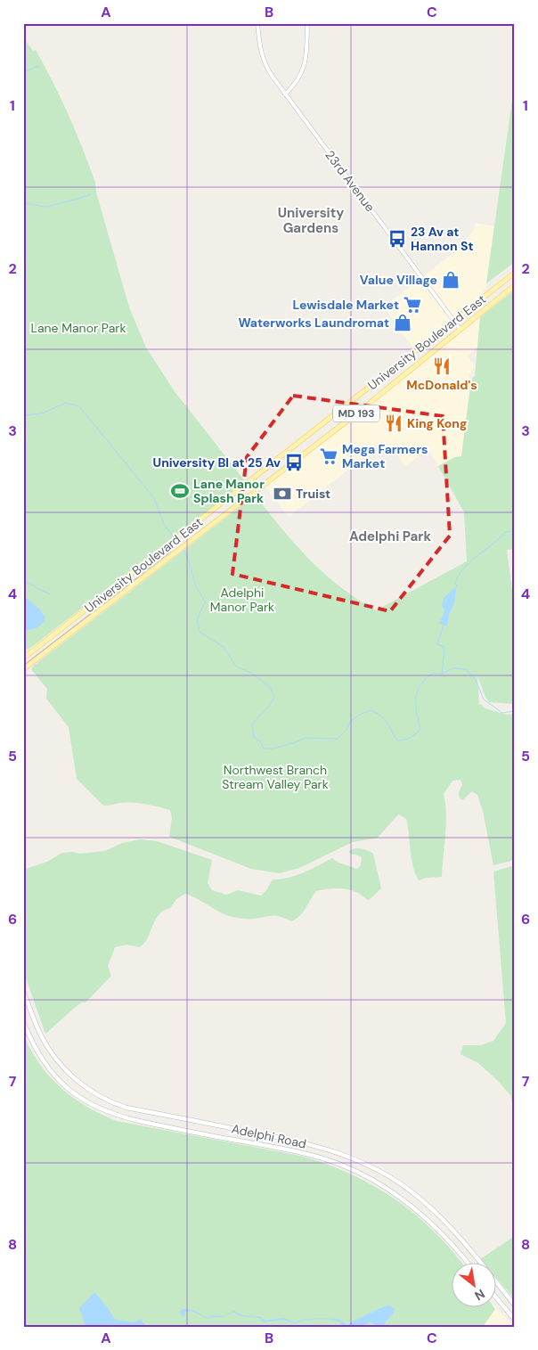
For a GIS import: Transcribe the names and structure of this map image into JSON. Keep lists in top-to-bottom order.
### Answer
{
  "streets": {
    "main road": ["University Boulevard East", "MD 193", "Adelphi Road"],
    "street": ["23rd Avenue"]
  },
  "crossings": [
    ["23rd Avenue", "University Boulevard East"]
  ],
  "districts": ["University Gardens", "Adelphi Park"],
  "parks": ["Lane Manor Park", "Adelphi Manor Park", "Northwest Branch Stream Valley Park"],
  "places": {
    "bus stop": ["23 Av at Hannon St", "University Bl at 25 Av"],
    "shop": ["Value Village", "Waterworks Laundromat"],
    "supermarket": ["Lewisdale Market", "Mega Farmers Market"],
    "restaurant": ["McDonald's", "King Kong"],
    "sports": ["Lane Manor Splash Park"],
    "bank": ["Truist"]
  },
  "north": "bottom right",
  "grid": {
    "columns": ["A", "B", "C"],
    "rows": [
      "1",
      "2",
      "3",
      "4",
      "5",
      "6",
      "7",
      "8"
    ]
  }
}
